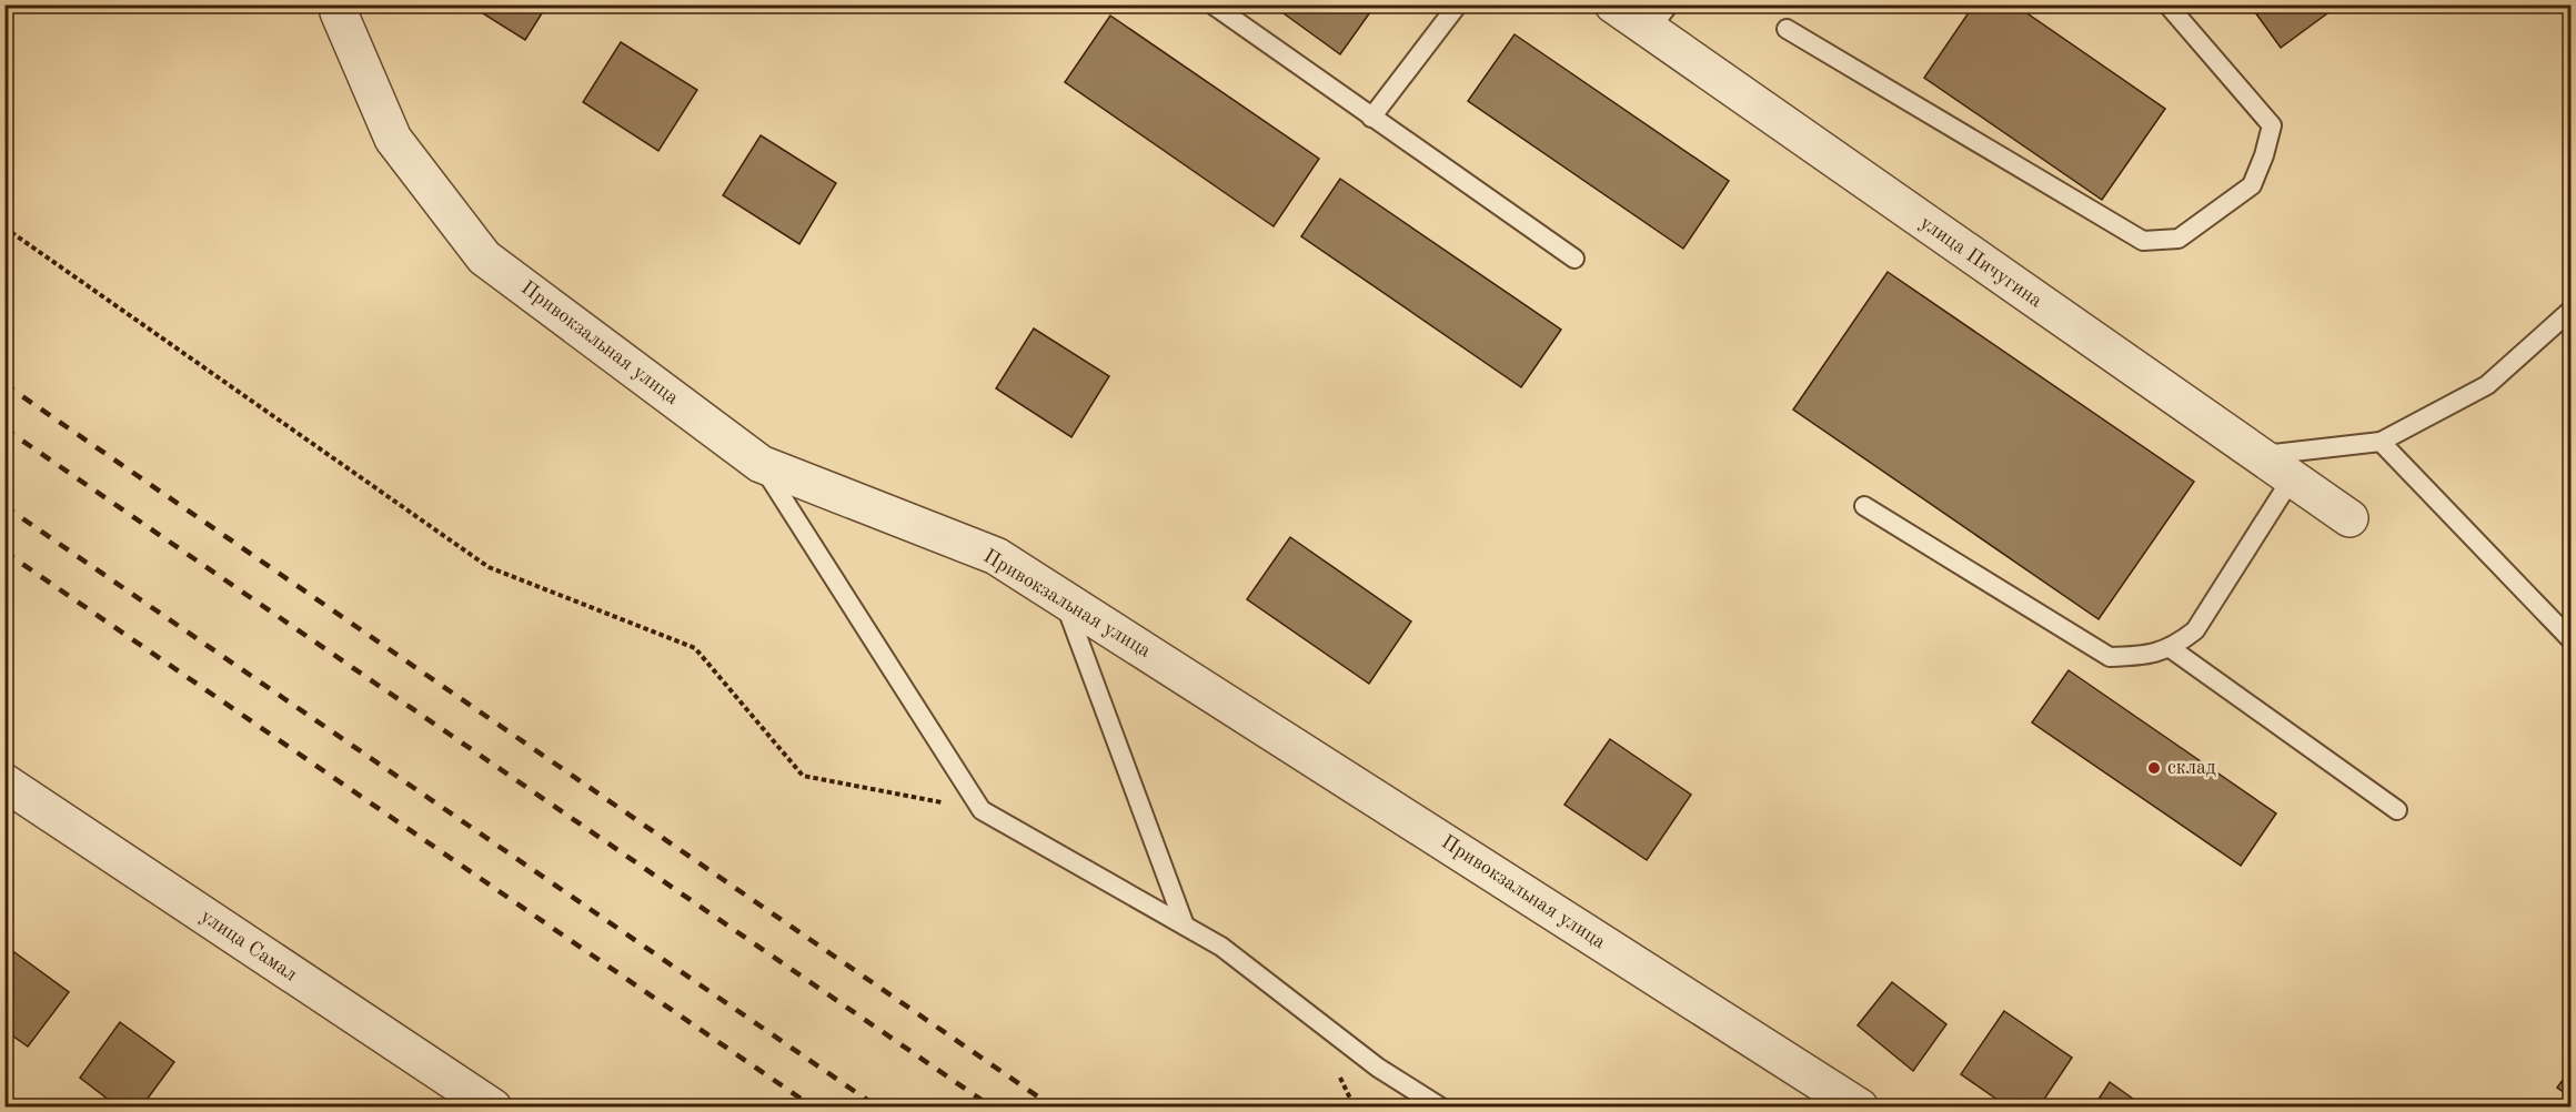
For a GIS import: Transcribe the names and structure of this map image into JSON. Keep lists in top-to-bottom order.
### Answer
{
  "streets": {
    "street": ["улица Пичугина", "Привокзальная улица", "улица Самал"]
  },
  "places": ["склад"]
}
